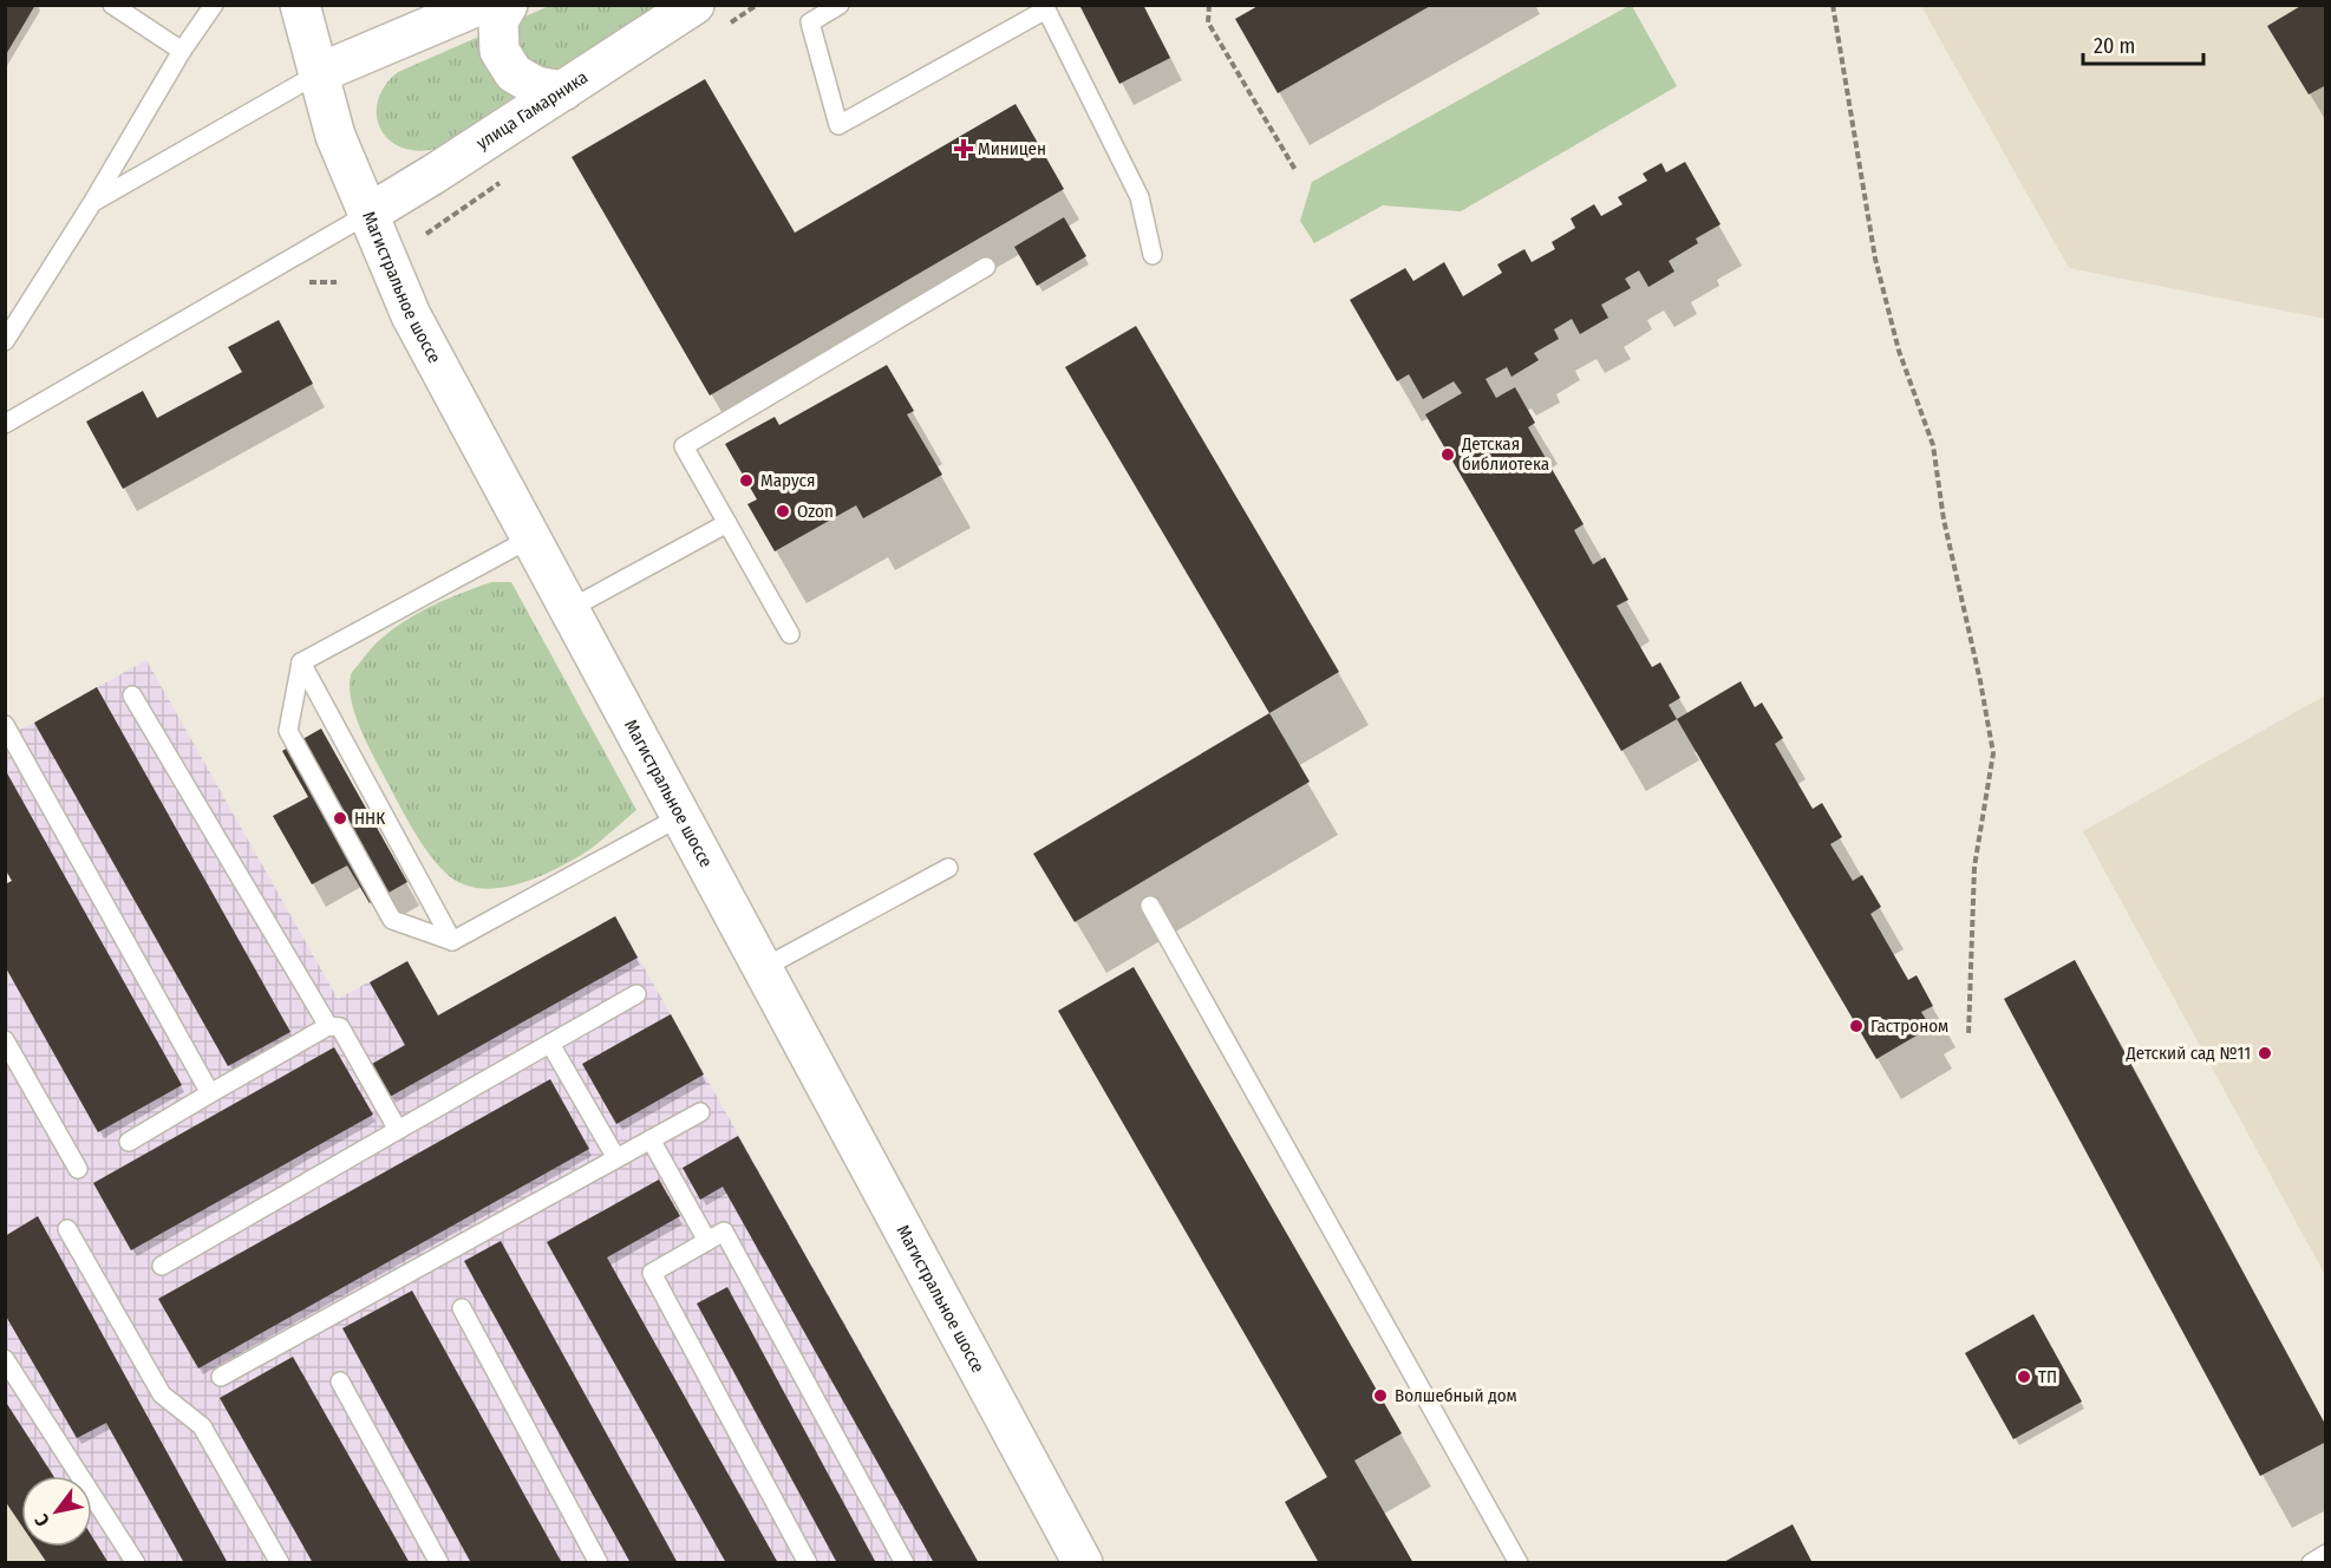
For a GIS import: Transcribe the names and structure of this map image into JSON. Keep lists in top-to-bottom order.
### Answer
{
  "streets": {
    "main road": ["улица Гамарника", "Магистральное шоссе"]
  },
  "crossings": [
    ["улица Гамарника", "Магистральное шоссе"]
  ],
  "places": {
    "health": ["Миницен"],
    "other": [
      "Детская библиотека",
      "Маруся",
      "Ozon",
      "ННК",
      "Гастроном",
      "Детский сад №11",
      "ТП",
      "Волшебный дом"
    ]
  },
  "scale_bar": "20 m",
  "north": "bottom left"
}
